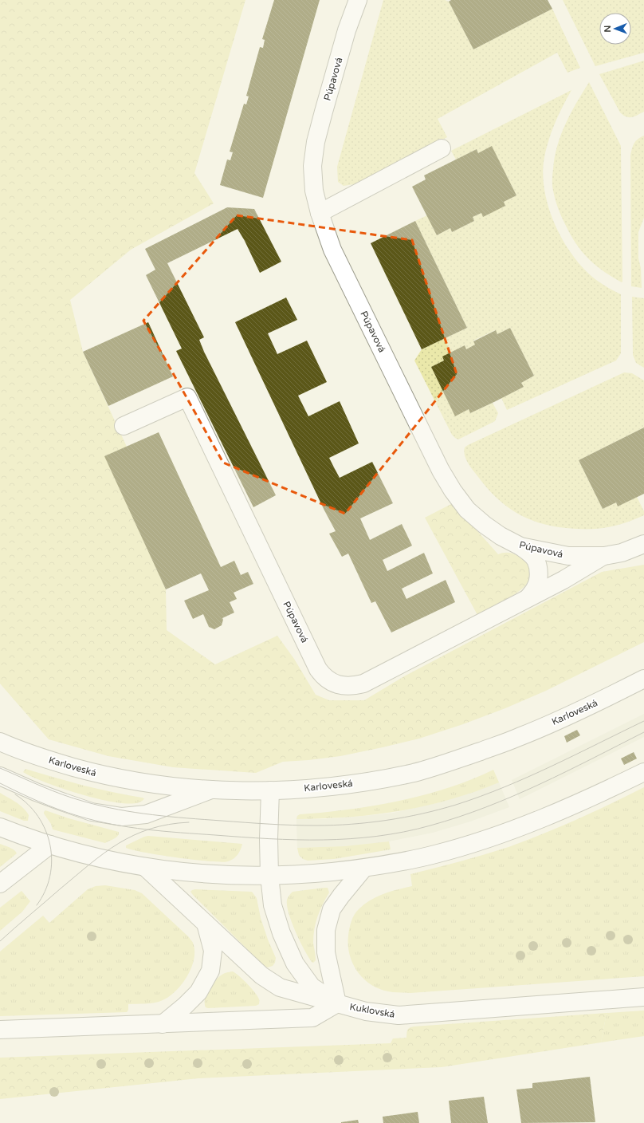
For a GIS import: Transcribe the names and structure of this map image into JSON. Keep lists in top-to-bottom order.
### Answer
{
  "streets": {
    "street": ["Púpavová", "Karloveská", "Kuklovská"]
  },
  "crossings": [
    ["Karloveská", "Kuklovská"]
  ],
  "north": "left"
}
